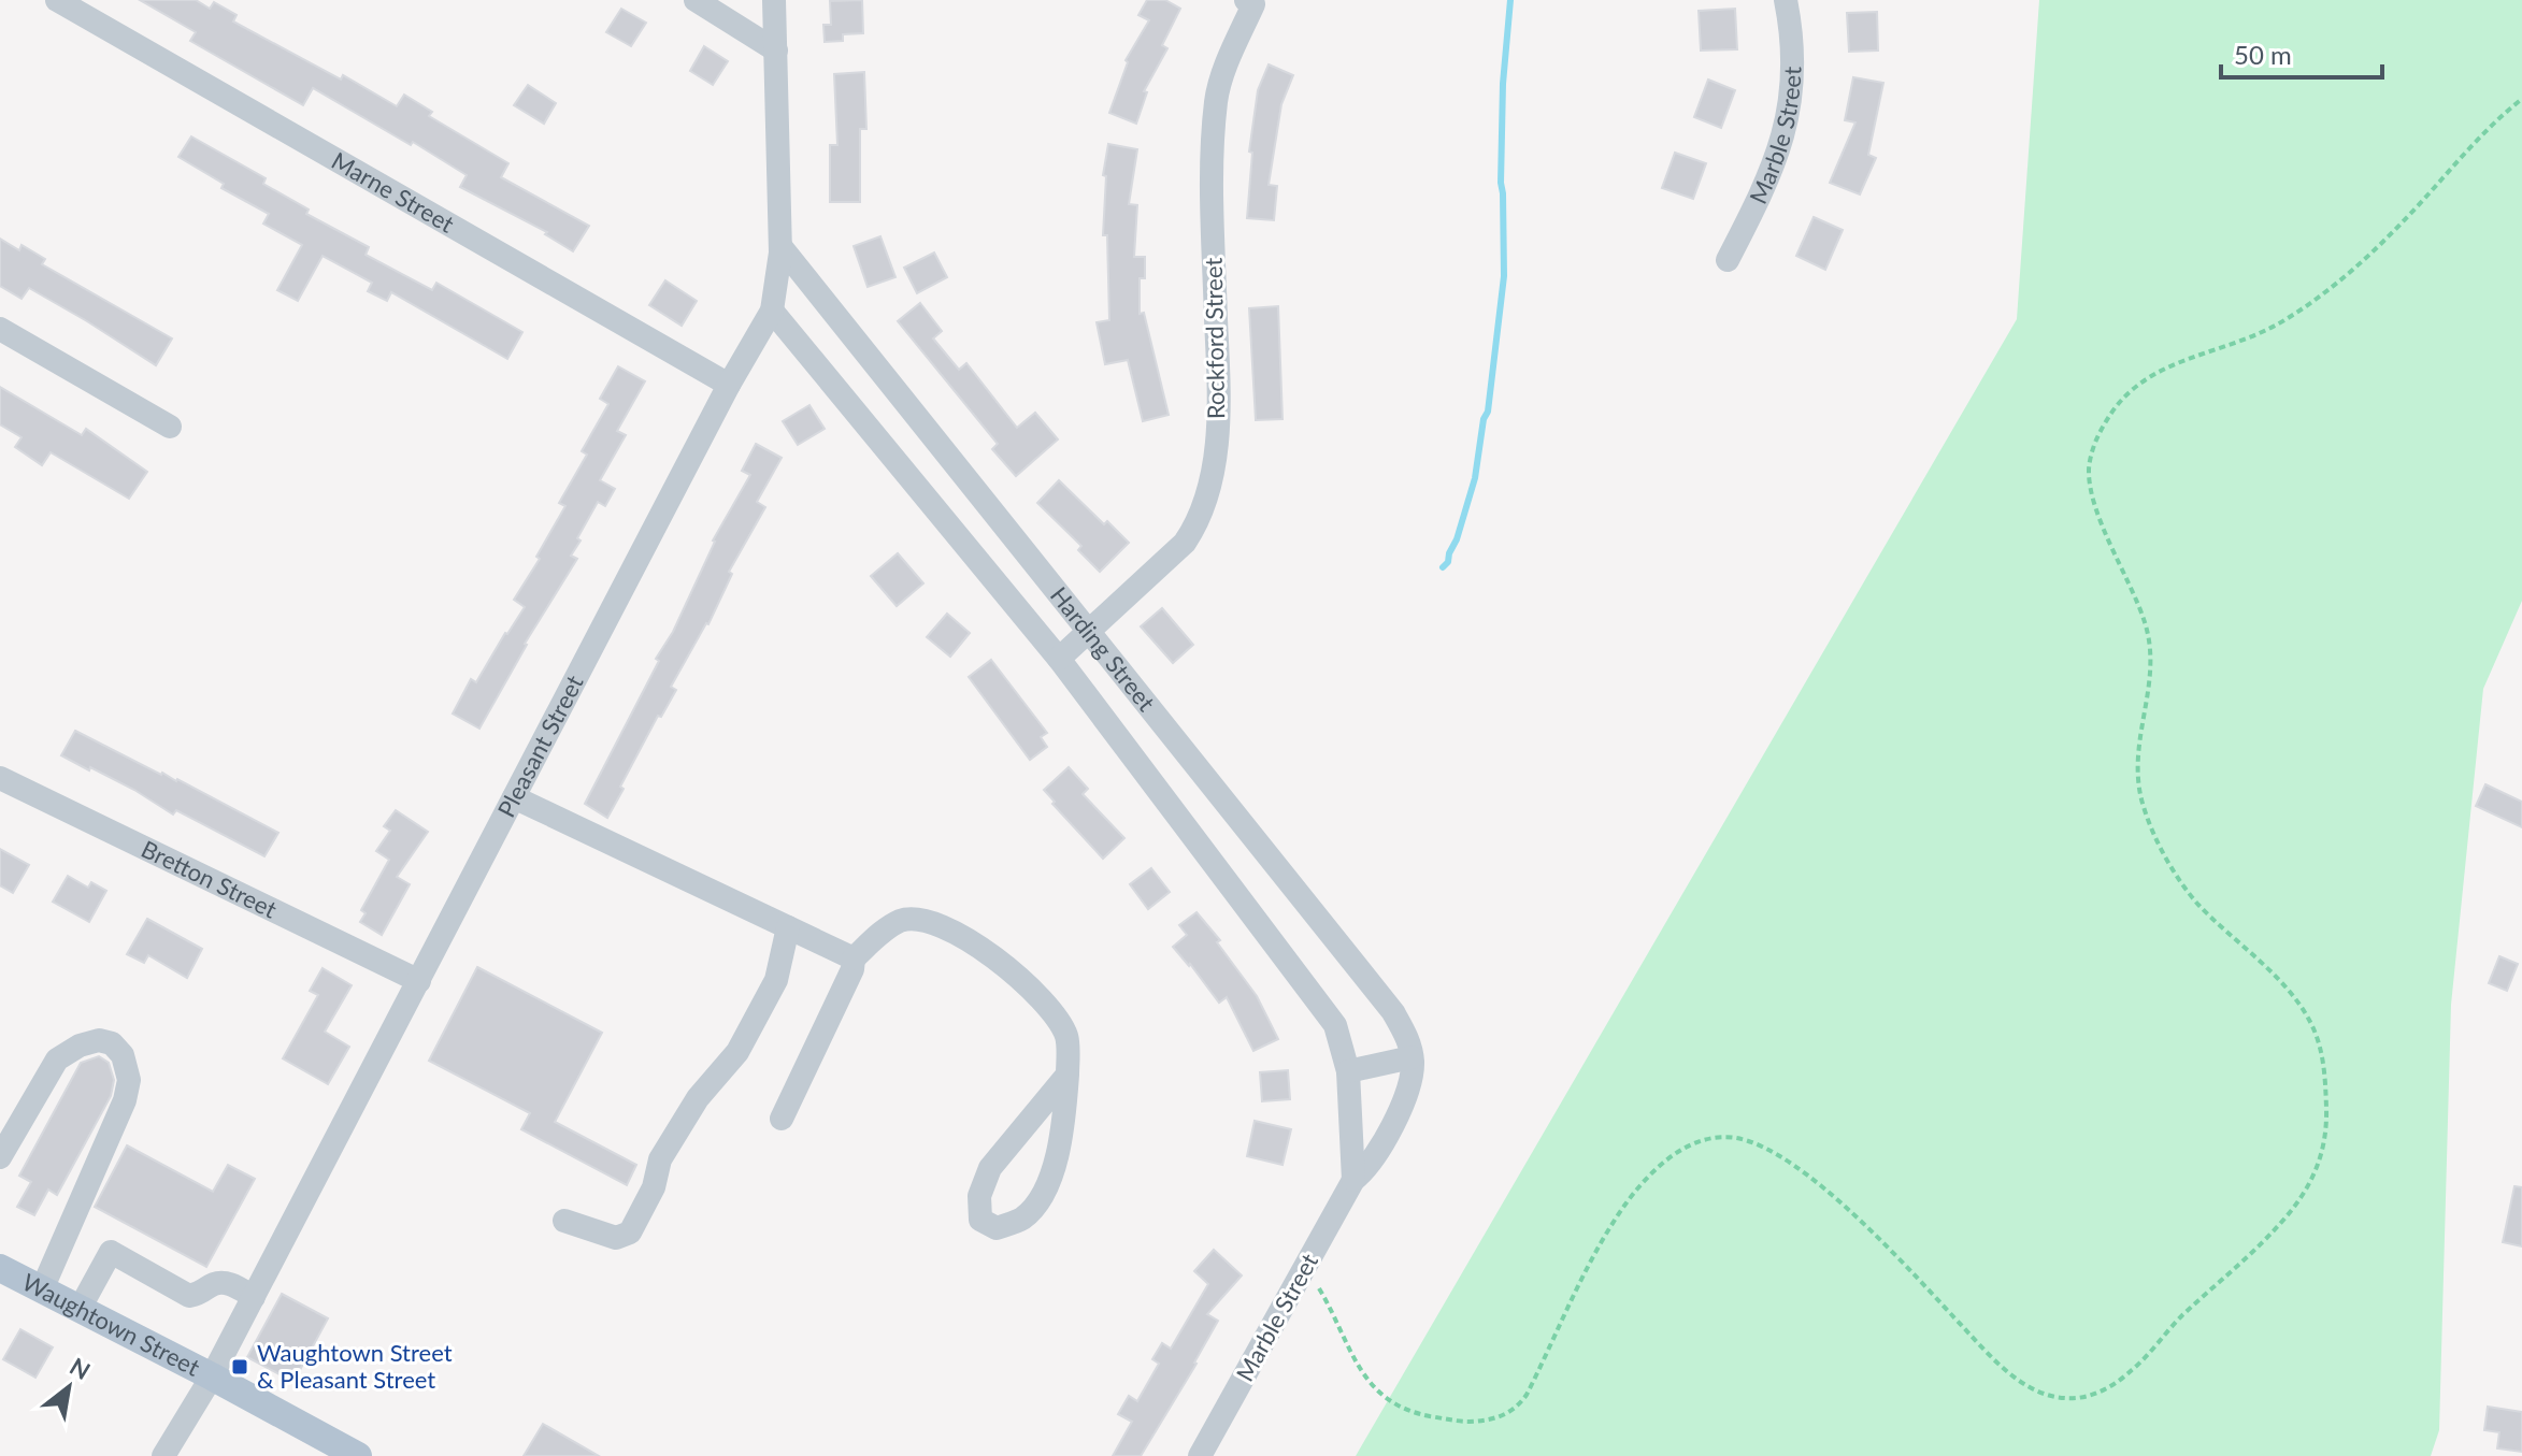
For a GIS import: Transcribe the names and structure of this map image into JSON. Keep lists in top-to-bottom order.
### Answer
{
  "streets": {
    "main road": ["Waughtown Street"],
    "street": [
      "Marble Street",
      "Marne Street",
      "Rockford Street",
      "Harding Street",
      "Pleasant Street",
      "Bretton Street"
    ]
  },
  "crossings": [
    ["Marble Street", "Harding Street"],
    ["Marne Street", "Pleasant Street"],
    ["Rockford Street", "Harding Street"],
    ["Harding Street", "Pleasant Street"],
    ["Pleasant Street", "Bretton Street"],
    ["Pleasant Street", "Waughtown Street"]
  ],
  "places": {
    "transit": ["Waughtown Street & Pleasant Street"]
  },
  "scale_bar": "50 m",
  "north": "top right"
}
